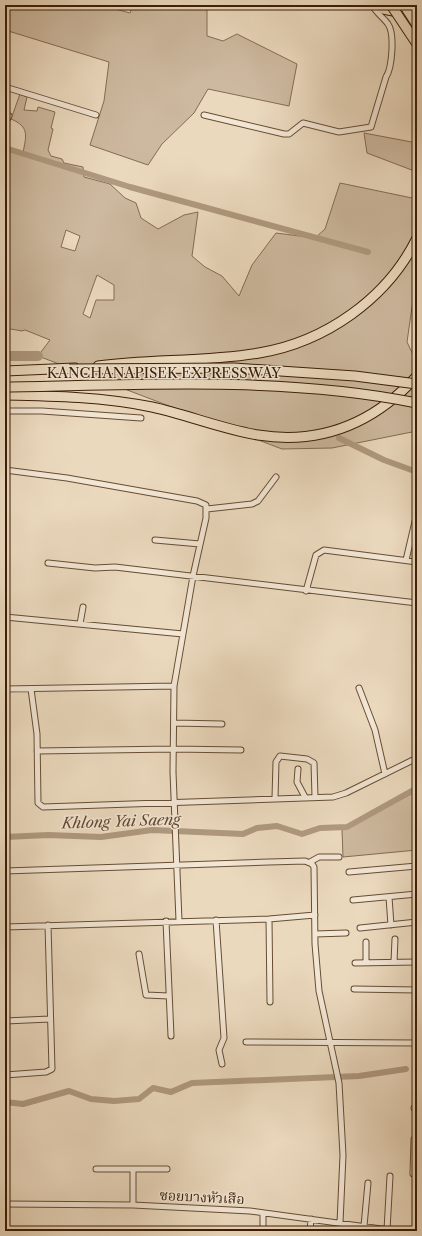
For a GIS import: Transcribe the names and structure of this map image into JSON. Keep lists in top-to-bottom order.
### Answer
{
  "streets": {
    "highway": ["KANCHANAPISEK EXPRESSWAY"],
    "street": ["ซอยบางหัวเสือ"]
  },
  "water": ["Khlong Yai Saeng"]
}
